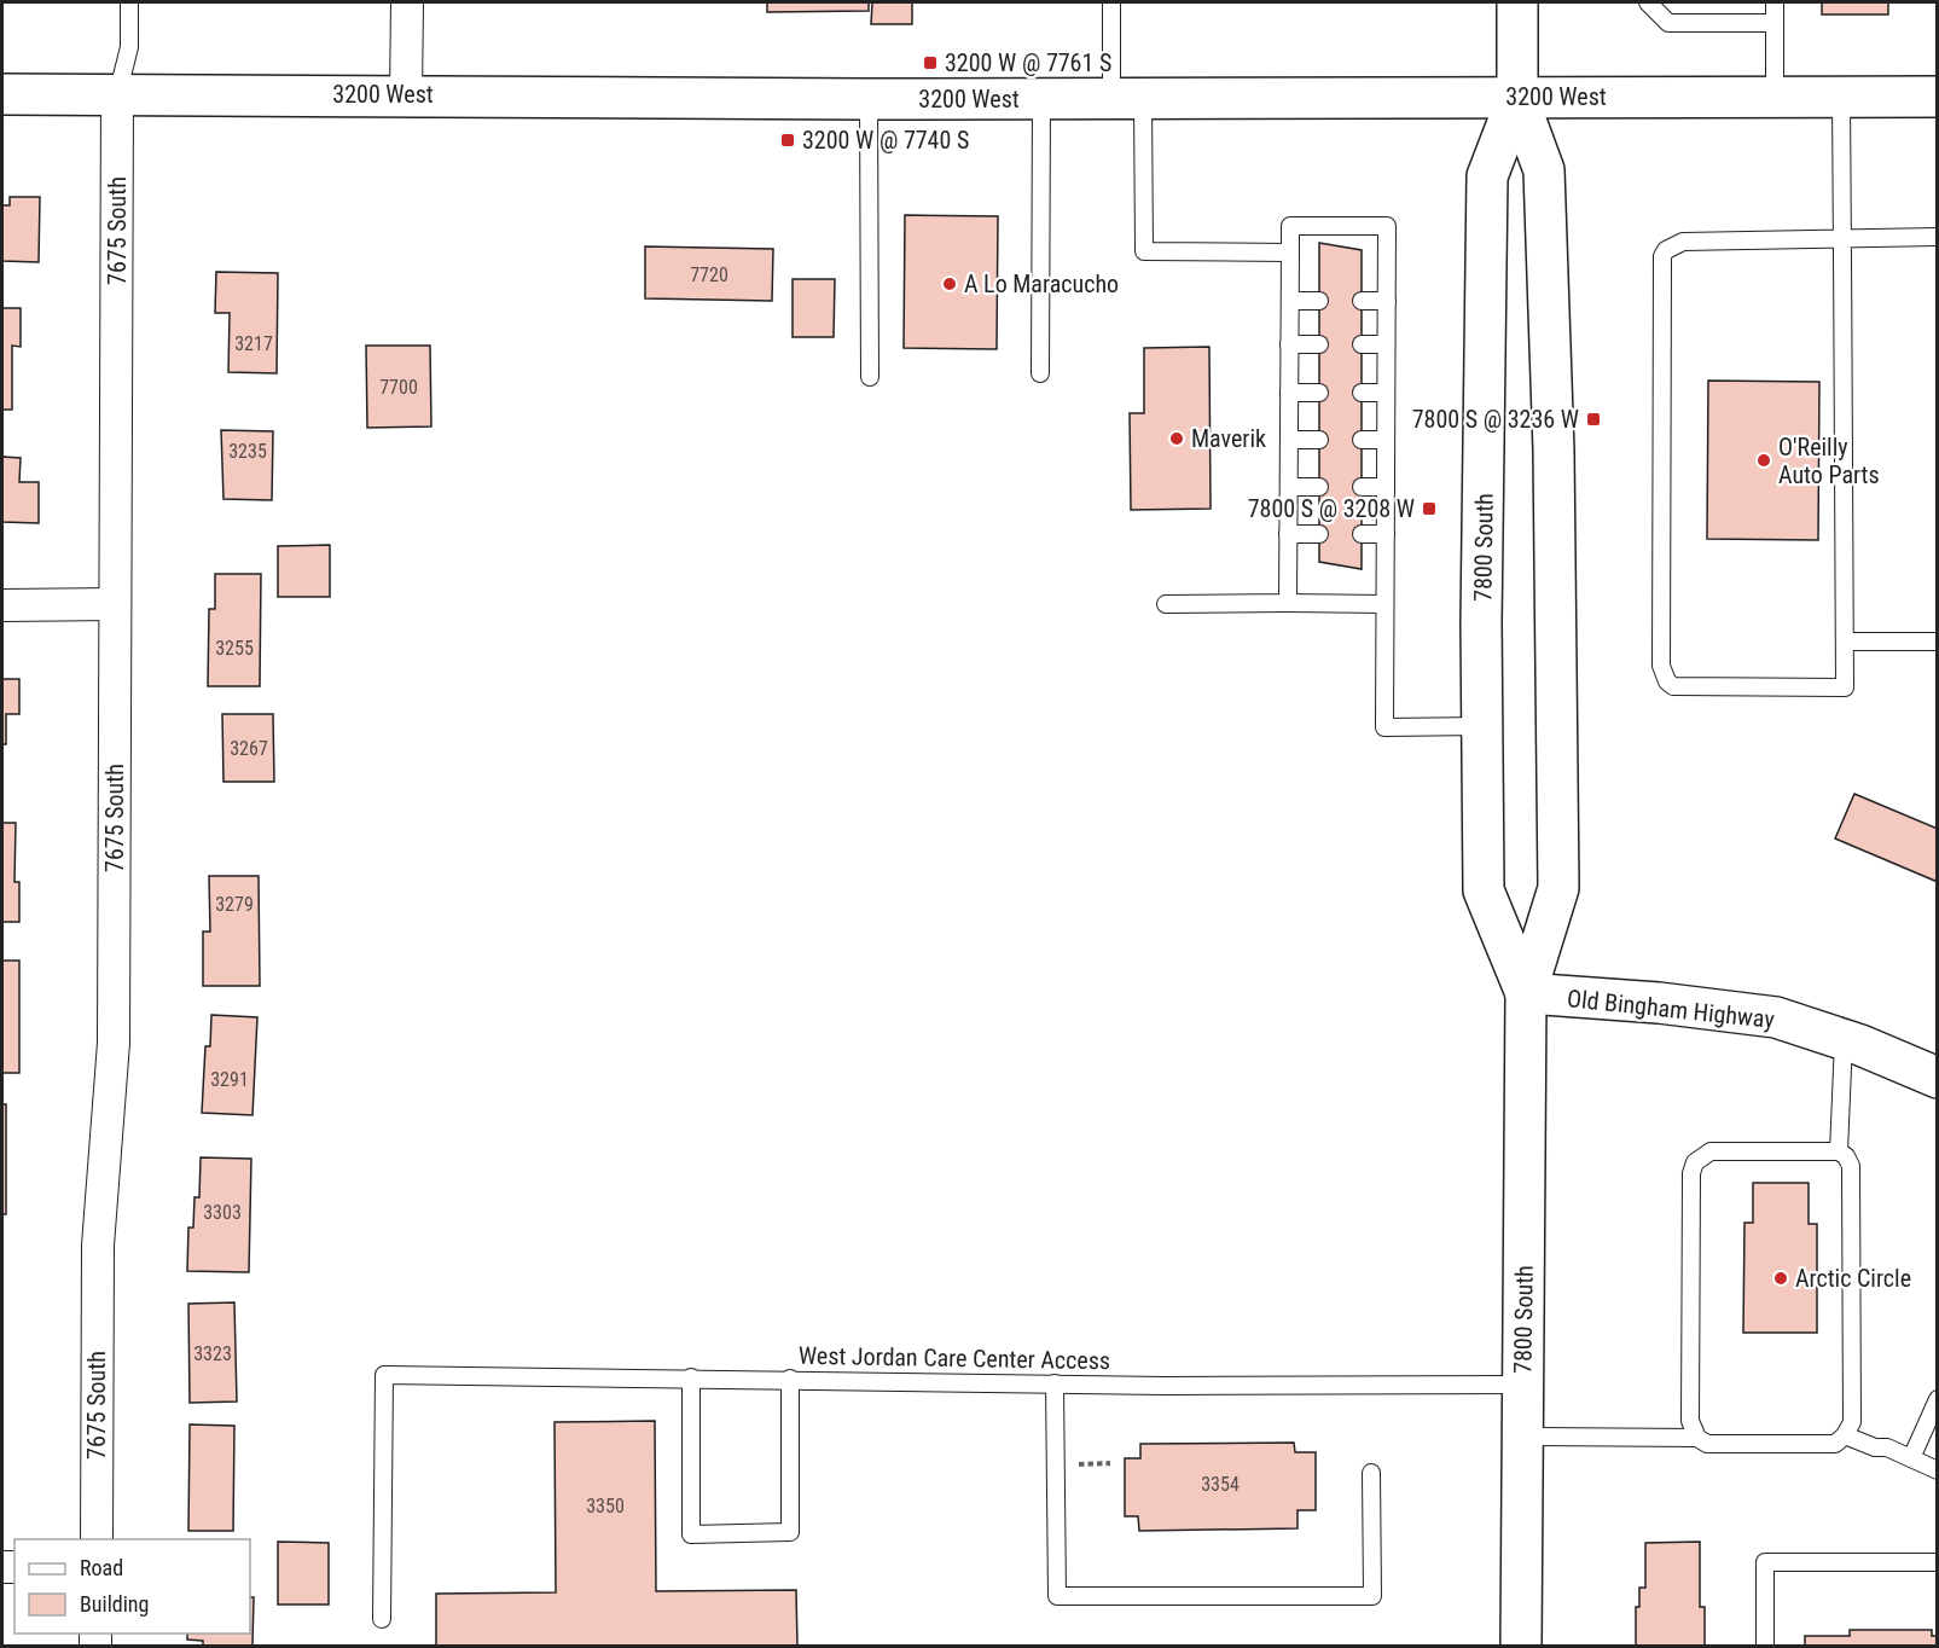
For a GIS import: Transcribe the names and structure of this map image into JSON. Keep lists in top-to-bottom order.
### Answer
{
  "streets": {
    "main road": ["3200 West", "7800 South", "Old Bingham Highway"],
    "street": ["7675 South"],
    "lane": ["West Jordan Care Center Access"]
  },
  "crossings": [
    ["3200 West", "7675 South"],
    ["3200 West", "7800 South"],
    ["7800 South", "Old Bingham Highway"],
    ["7800 South", "West Jordan Care Center Access"]
  ],
  "places": {
    "transit": [
      "3200 W @ 7761 S",
      "3200 W @ 7740 S",
      "7800 S @ 3236 W",
      "7800 S @ 3208 W"
    ],
    "other": [
      "A Lo Maracucho",
      "Maverik",
      "O'Reilly Auto Parts",
      "Arctic Circle"
    ]
  },
  "house_numbers": [
    "7720",
    "3217",
    "7700",
    "3235",
    "3255",
    "3267",
    "3279",
    "3291",
    "3303",
    "3323",
    "3354",
    "3350"
  ],
  "legend": ["Road", "Building"]
}
